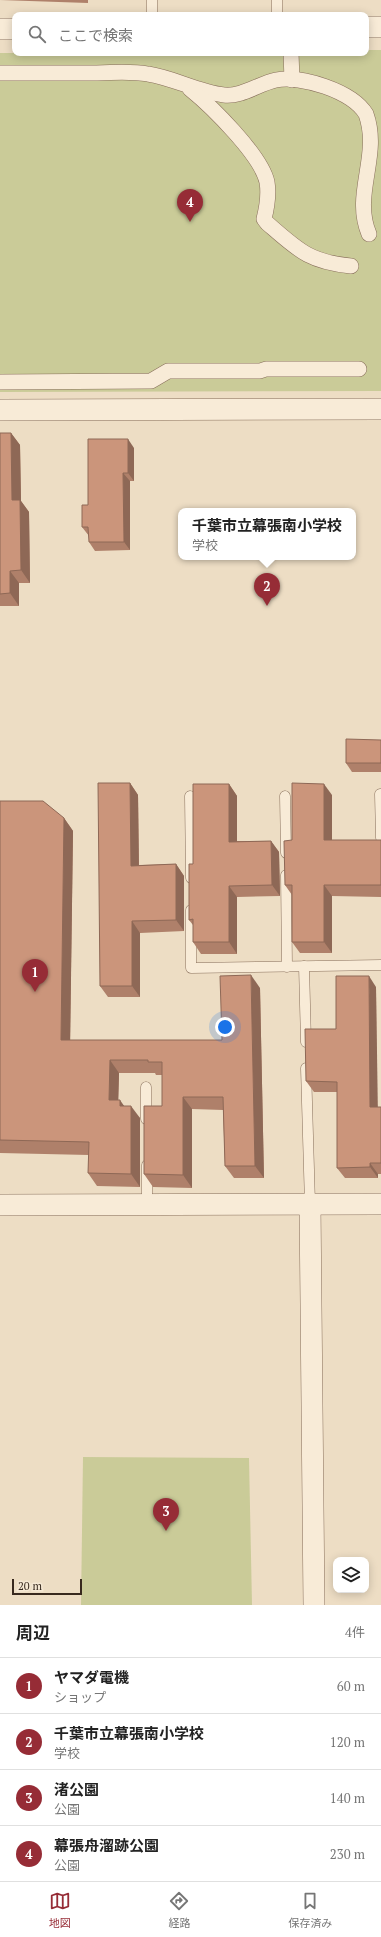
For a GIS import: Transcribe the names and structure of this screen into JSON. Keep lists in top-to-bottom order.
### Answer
{
  "scale_bar": "20 m",
  "page": {
    "search": "ここで検索",
    "pins": [
      "4",
      "2",
      "1",
      "3"
    ],
    "popup": ["千葉市立幕張南小学校", "学校"],
    "scale": "20 m",
    "heading": ["周辺", "4件"],
    "list": [
      {
        "mark": "1",
        "name": "ヤマダ電機",
        "note": "ショップ",
        "value": "60 m"
      },
      {
        "mark": "2",
        "name": "千葉市立幕張南小学校",
        "note": "学校",
        "value": "120 m"
      },
      {
        "mark": "3",
        "name": "渚公園",
        "note": "公園",
        "value": "140 m"
      },
      {
        "mark": "4",
        "name": "幕張舟溜跡公園",
        "note": "公園",
        "value": "230 m"
      }
    ],
    "nav": ["地図", "経路", "保存済み"]
  }
}
